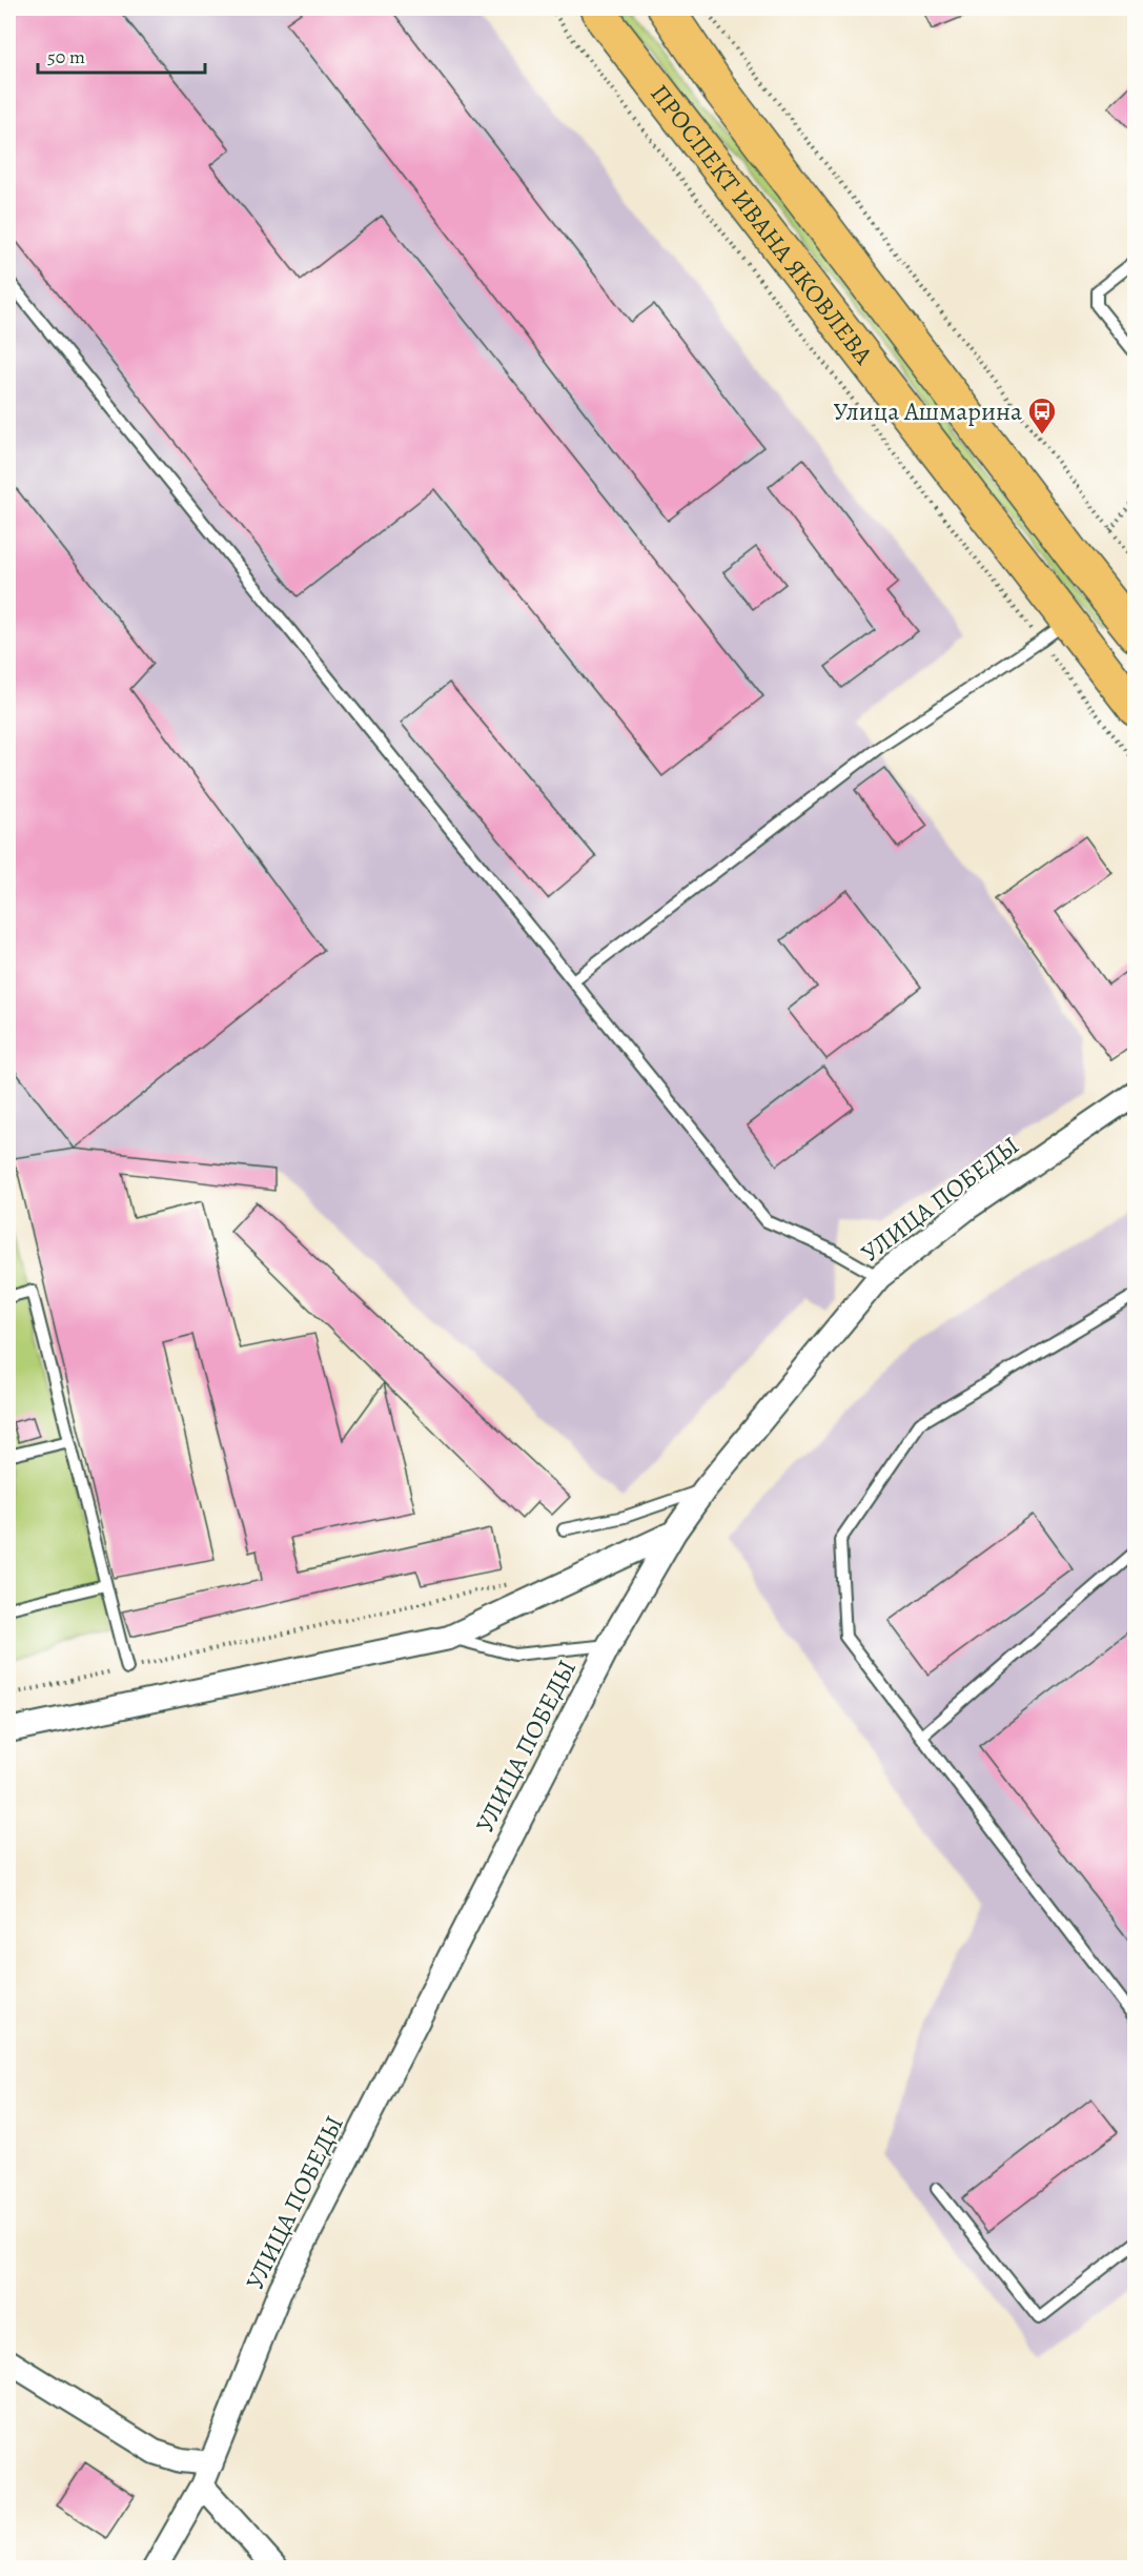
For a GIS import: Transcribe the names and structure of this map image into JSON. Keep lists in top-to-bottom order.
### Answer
{
  "streets": {
    "main road": ["ПРОСПЕКТ ИВАНА ЯКОВЛЕВА"],
    "street": ["УЛИЦА ПОБЕДЫ"]
  },
  "places": {
    "bus stop": ["Улица Ашмарина"]
  },
  "scale_bar": "50 m"
}
